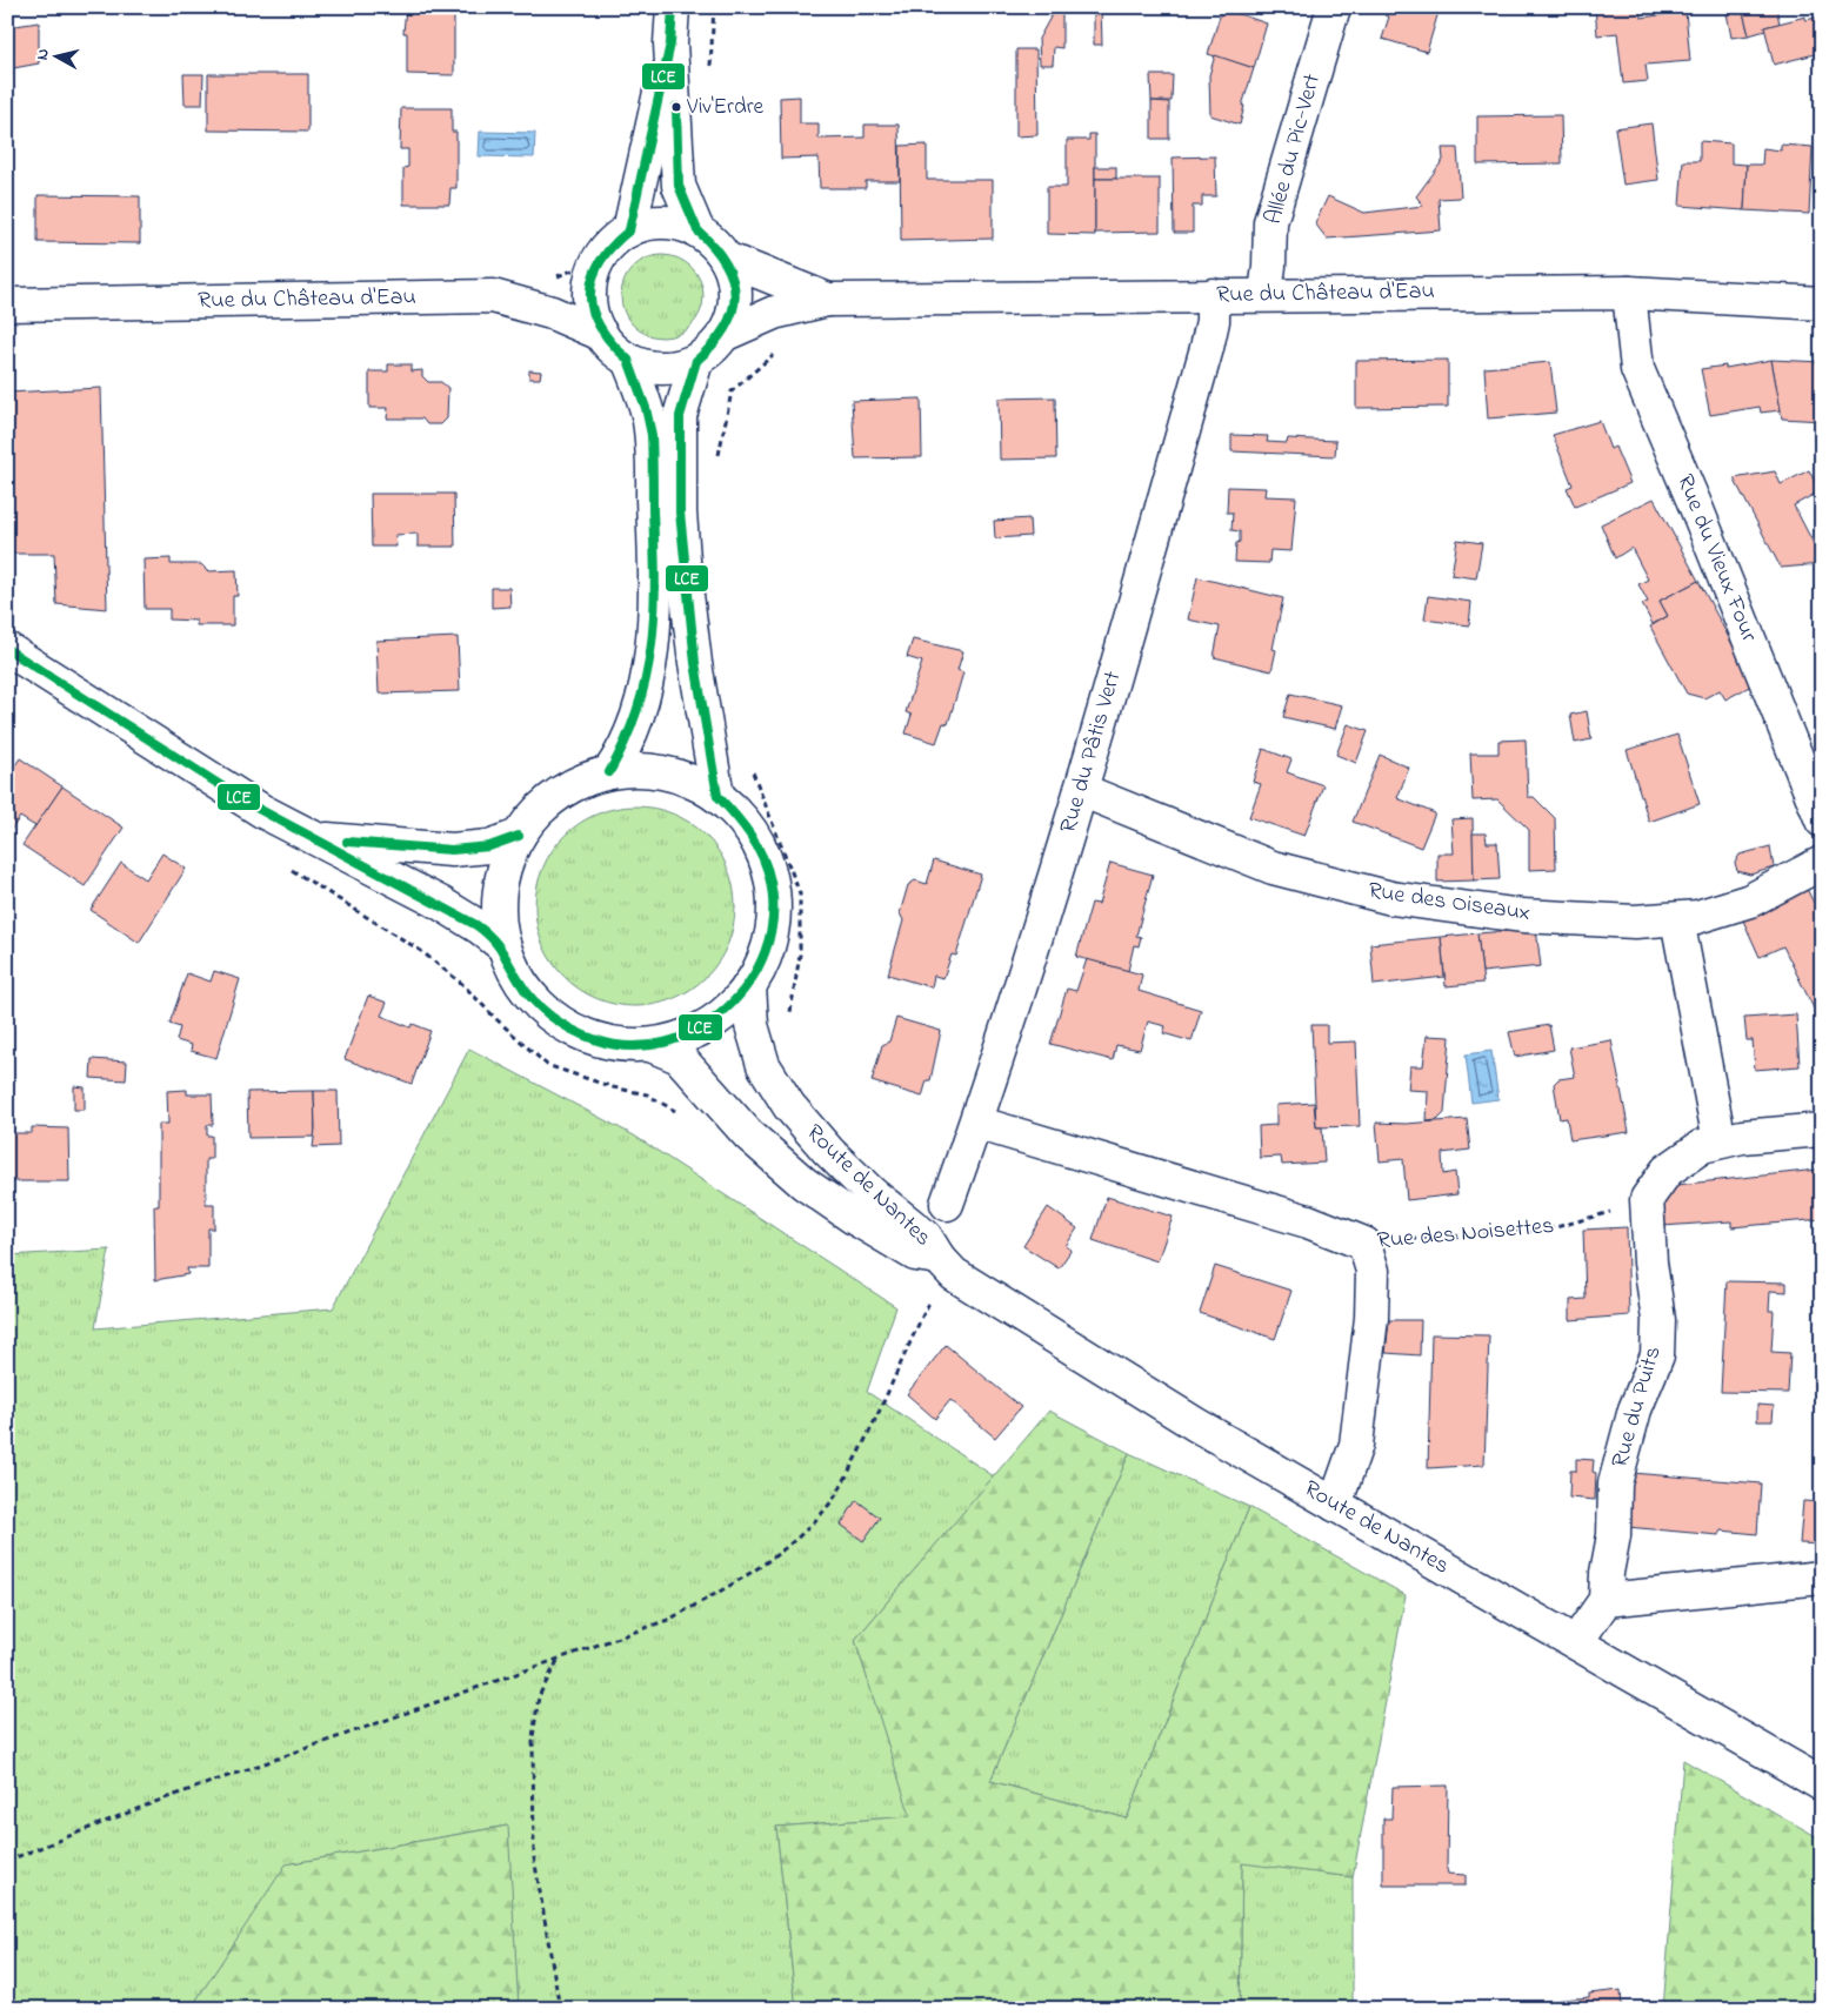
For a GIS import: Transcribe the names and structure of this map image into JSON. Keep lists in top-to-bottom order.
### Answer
{
  "streets": {
    "street": [
      "Allée du Pic-Vert",
      "Rue du Château d'Eau",
      "Rue du Vieux Four",
      "Rue du Pâtis Vert",
      "Rue des Oiseaux",
      "Route de Nantes",
      "Rue des Noisettes",
      "Rue du Puits"
    ]
  },
  "crossings": [
    ["Allée du Pic-Vert", "Rue du Château d'Eau"],
    ["Rue du Château d'Eau", "Rue du Vieux Four"],
    ["Rue du Château d'Eau", "Rue du Pâtis Vert"],
    ["Rue du Pâtis Vert", "Rue des Oiseaux"],
    ["Rue du Pâtis Vert", "Rue des Noisettes"],
    ["Route de Nantes", "Rue des Noisettes"],
    ["Rue des Noisettes", "Rue du Puits"]
  ],
  "places": ["Viv'Erdre"],
  "lines": ["transit line LCE"],
  "north": "left"
}
